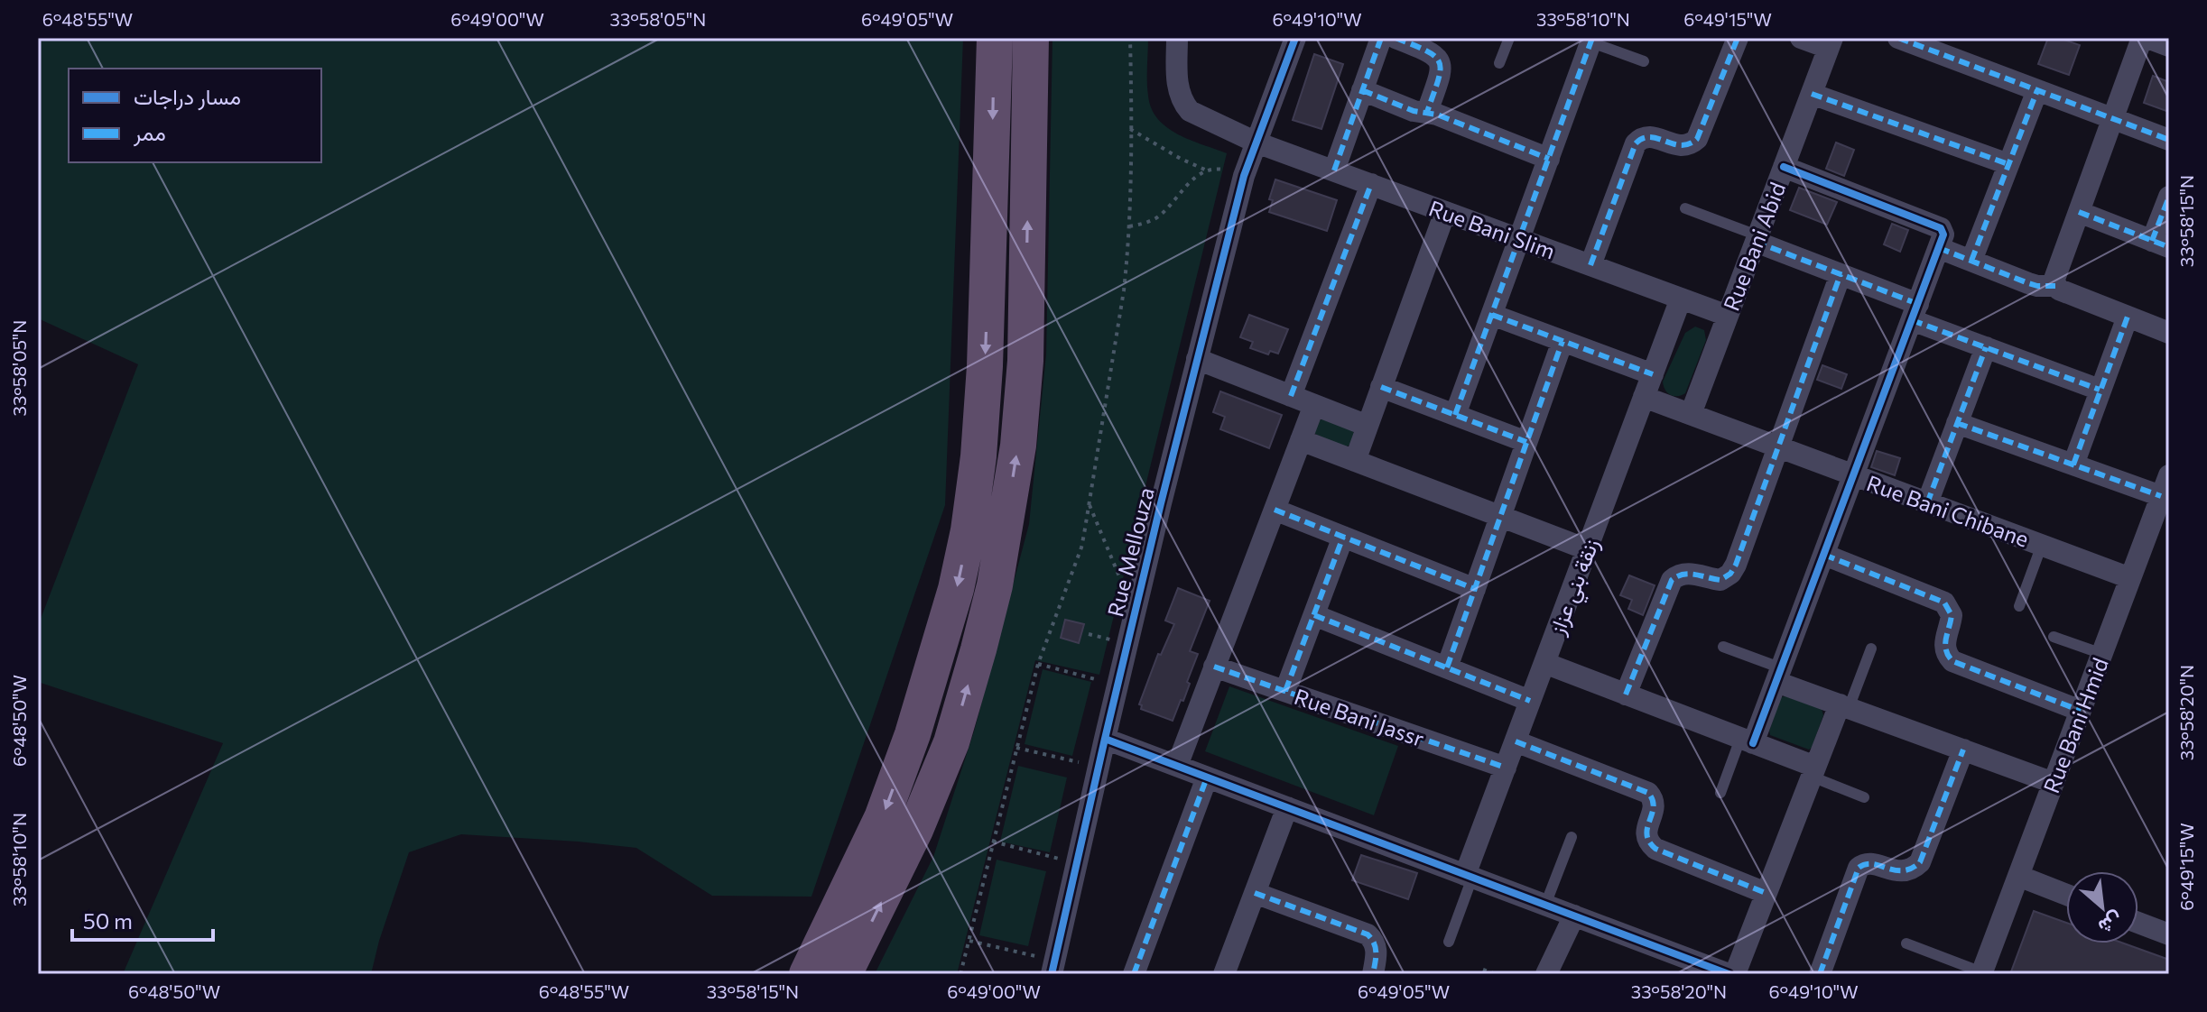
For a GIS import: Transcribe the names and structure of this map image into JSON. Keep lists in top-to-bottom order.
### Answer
{
  "streets": {
    "street": [
      "Rue Bani Slim",
      "Rue Bani Abid",
      "Rue Bani Chibane",
      "Rue Mellouza",
      "زنقة بني عزاز",
      "Rue Bani Jassr",
      "Rue Bani Hmid"
    ]
  },
  "crossings": [
    ["Rue Bani Slim", "Rue Bani Abid"],
    ["Rue Bani Slim", "Rue Mellouza"],
    ["Rue Bani Slim", "زنقة بني عزاز"],
    ["Rue Bani Abid", "Rue Bani Chibane"],
    ["Rue Bani Chibane", "زنقة بني عزاز"],
    ["Rue Bani Chibane", "Rue Bani Hmid"],
    ["زنقة بني عزاز", "Rue Bani Jassr"]
  ],
  "legend": ["مسار دراجات", "ممر"],
  "scale_bar": "50 m",
  "north": "bottom right",
  "coordinates": [
    "6°48'55\"W",
    "6°49'00\"W",
    "33°58'05\"N",
    "6°49'05\"W",
    "6°49'10\"W",
    "33°58'10\"N",
    "6°49'15\"W",
    "33°58'15\"N",
    "33°58'20\"N",
    "6°48'50\"W"
  ]
}
